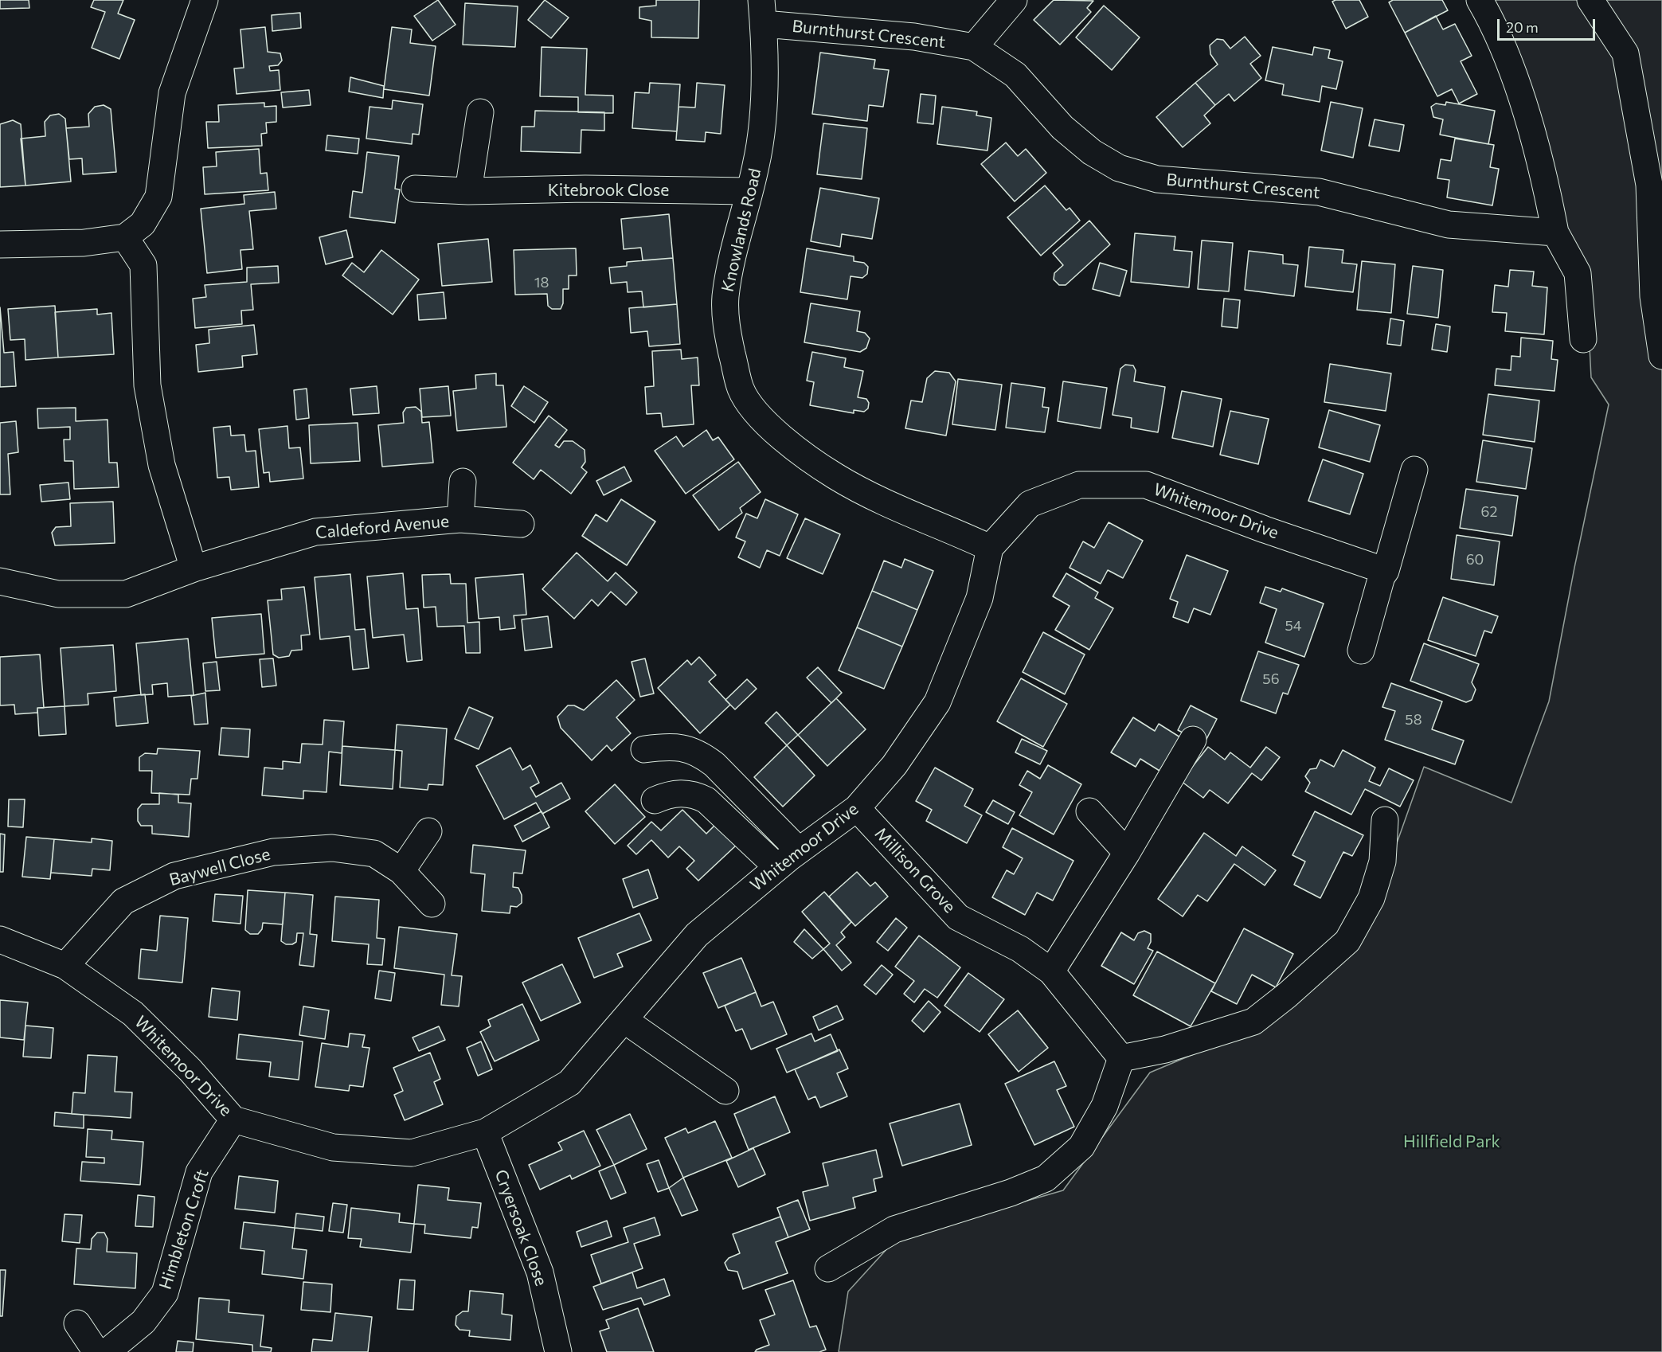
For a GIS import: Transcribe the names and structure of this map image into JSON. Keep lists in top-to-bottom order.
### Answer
{
  "streets": {
    "street": [
      "Burnthurst Crescent",
      "Kitebrook Close",
      "Knowlands Road",
      "Whitemoor Drive",
      "Caldeford Avenue",
      "Baywell Close",
      "Millison Grove",
      "Cryersoak Close",
      "Himbleton Croft"
    ]
  },
  "crossings": [
    ["Burnthurst Crescent", "Knowlands Road"],
    ["Kitebrook Close", "Knowlands Road"],
    ["Knowlands Road", "Whitemoor Drive"],
    ["Whitemoor Drive", "Baywell Close"],
    ["Whitemoor Drive", "Millison Grove"],
    ["Whitemoor Drive", "Cryersoak Close"],
    ["Whitemoor Drive", "Himbleton Croft"]
  ],
  "parks": ["Hillfield Park"],
  "house_numbers": [
    "18",
    "62",
    "60",
    "54",
    "56",
    "58"
  ],
  "scale_bar": "20 m"
}
